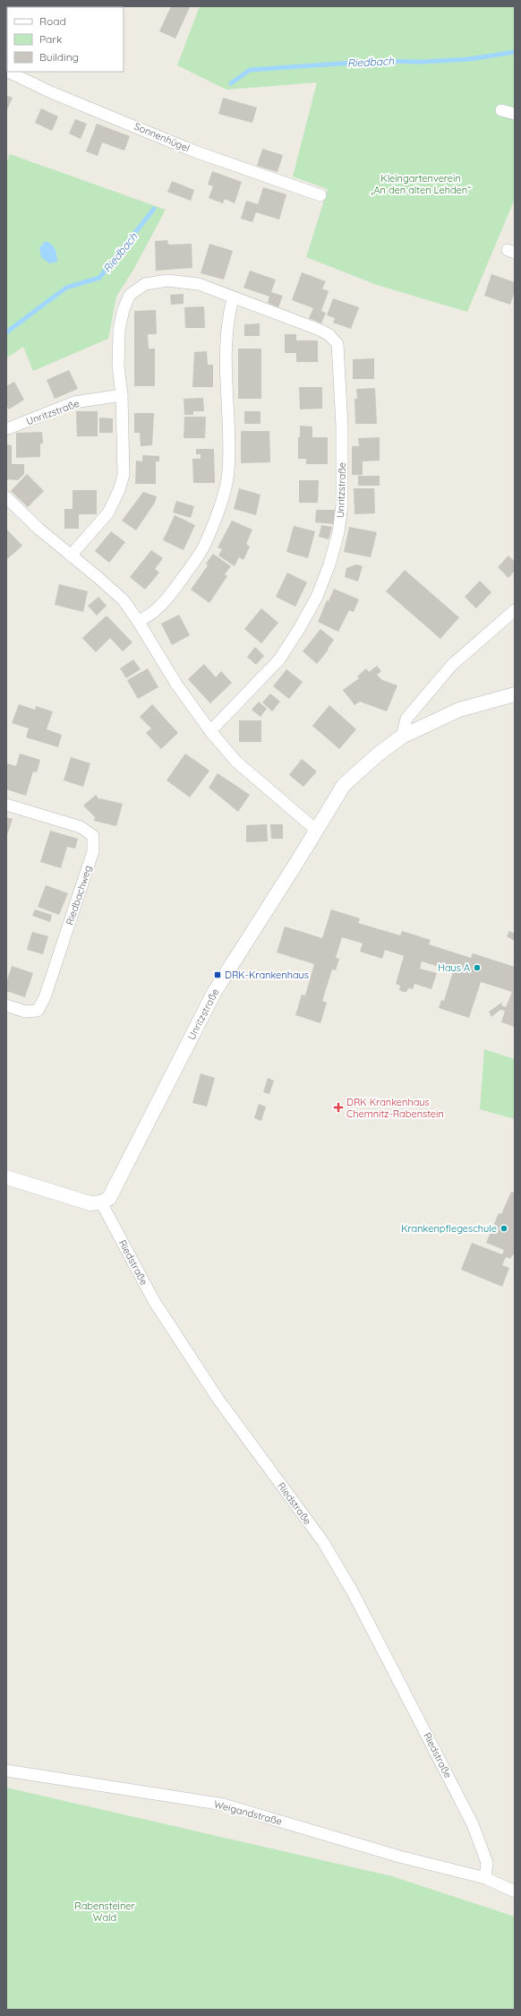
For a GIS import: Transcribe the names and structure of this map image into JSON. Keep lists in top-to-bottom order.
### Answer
{
  "streets": {
    "street": [
      "Sonnenhügel",
      "Unritzstraße",
      "Riedbachweg",
      "Riedstraße",
      "Weigandstraße"
    ]
  },
  "crossings": [
    ["Unritzstraße", "Riedstraße"],
    ["Riedstraße", "Weigandstraße"]
  ],
  "water": ["Riedbach"],
  "parks": ["Kleingartenverein „An den alten Lehden“", "Rabensteiner Wald"],
  "places": {
    "other": ["Haus A", "Krankenpflegeschule"],
    "transit": ["DRK-Krankenhaus"],
    "health": ["DRK Krankenhaus Chemnitz-Rabenstein"]
  },
  "legend": ["Road", "Park", "Building"]
}
